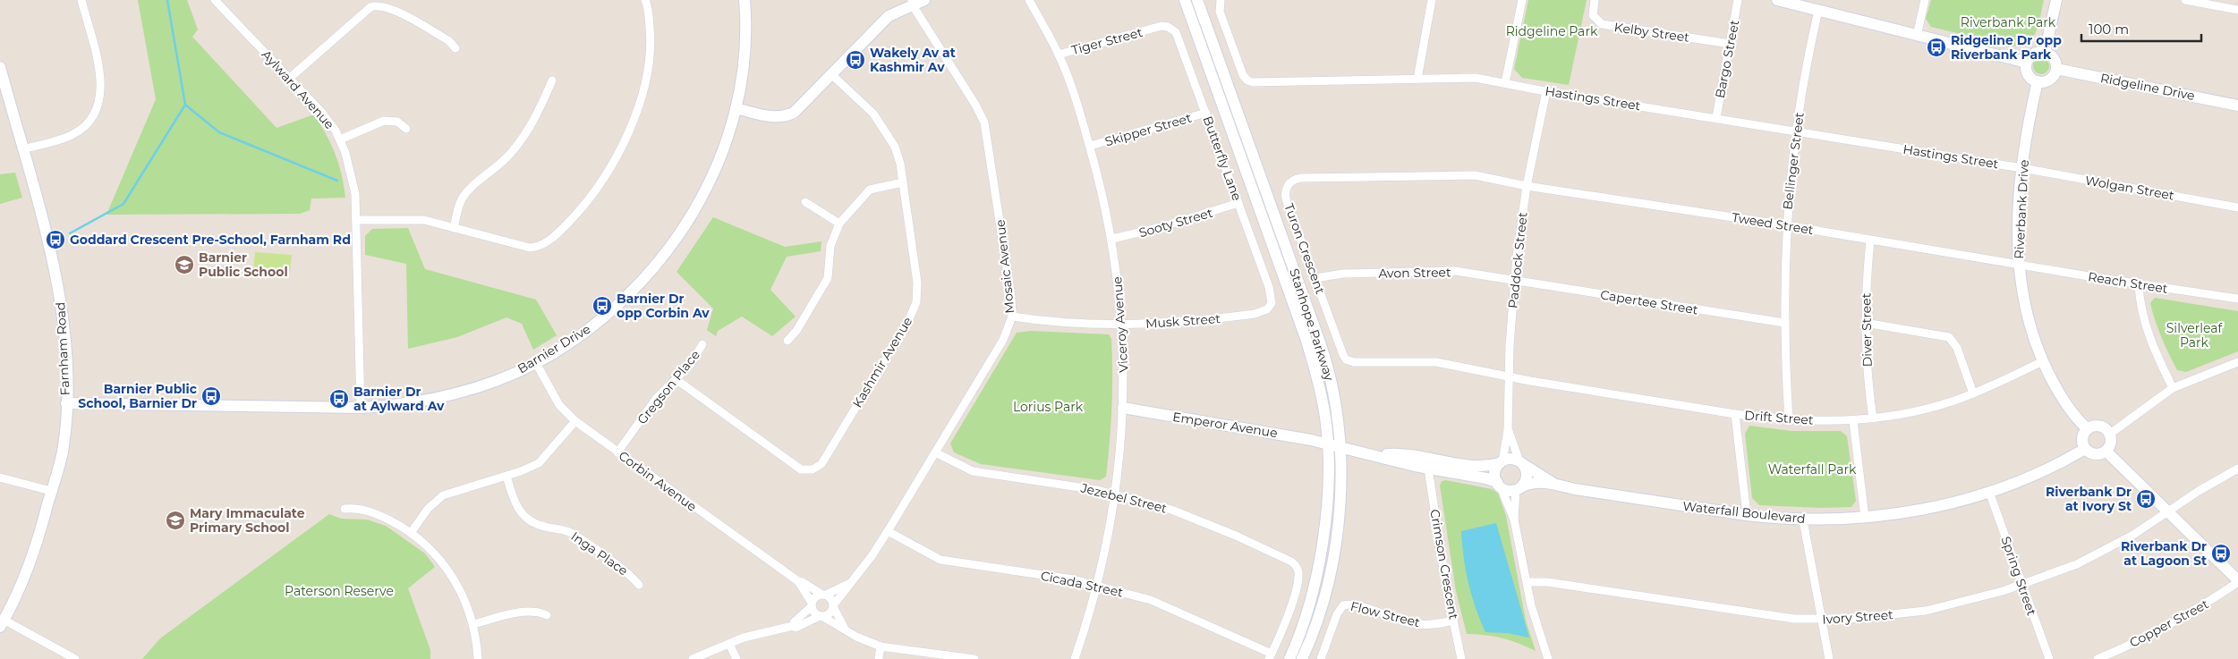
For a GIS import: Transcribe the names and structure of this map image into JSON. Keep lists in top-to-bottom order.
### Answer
{
  "streets": {
    "street": [
      "Kelby Street",
      "Tiger Street",
      "Bargo Street",
      "Ridgeline Drive",
      "Aylward Avenue",
      "Hastings Street",
      "Skipper Street",
      "Butterfly Lane",
      "Bellinger Street",
      "Wolgan Street",
      "Riverbank Drive",
      "Sooty Street",
      "Tweed Street",
      "Turon Crescent",
      "Paddock Street",
      "Mosaic Avenue",
      "Avon Street",
      "Reach Street",
      "Capertee Street",
      "Musk Street",
      "Viceroy Avenue",
      "Stanhope Parkway",
      "Diver Street",
      "Farnham Road",
      "Barnier Drive",
      "Kashmir Avenue",
      "Gregson Place",
      "Drift Street",
      "Emperor Avenue",
      "Corbin Avenue",
      "Jezebel Street",
      "Waterfall Boulevard",
      "Inga Place",
      "Crimson Crescent",
      "Spring Street",
      "Cicada Street",
      "Flow Street",
      "Ivory Street",
      "Copper Street"
    ]
  },
  "crossings": [
    ["Kelby Street", "Bargo Street"],
    ["Tiger Street", "Butterfly Lane"],
    ["Tiger Street", "Viceroy Avenue"],
    ["Bargo Street", "Hastings Street"],
    ["Ridgeline Drive", "Riverbank Drive"],
    ["Aylward Avenue", "Barnier Drive"],
    ["Hastings Street", "Bellinger Street"],
    ["Hastings Street", "Wolgan Street"],
    ["Hastings Street", "Riverbank Drive"],
    ["Hastings Street", "Paddock Street"],
    ["Skipper Street", "Butterfly Lane"],
    ["Skipper Street", "Viceroy Avenue"],
    ["Butterfly Lane", "Sooty Street"],
    ["Butterfly Lane", "Musk Street"],
    ["Bellinger Street", "Tweed Street"],
    ["Bellinger Street", "Capertee Street"],
    ["Bellinger Street", "Drift Street"],
    ["Wolgan Street", "Riverbank Drive"],
    ["Riverbank Drive", "Tweed Street"],
    ["Riverbank Drive", "Reach Street"],
    ["Riverbank Drive", "Drift Street"],
    ["Riverbank Drive", "Waterfall Boulevard"],
    ["Sooty Street", "Viceroy Avenue"],
    ["Tweed Street", "Turon Crescent"],
    ["Tweed Street", "Paddock Street"],
    ["Tweed Street", "Reach Street"],
    ["Tweed Street", "Diver Street"],
    ["Turon Crescent", "Paddock Street"],
    ["Turon Crescent", "Avon Street"],
    ["Turon Crescent", "Drift Street"],
    ["Paddock Street", "Avon Street"],
    ["Paddock Street", "Capertee Street"],
    ["Paddock Street", "Drift Street"],
    ["Paddock Street", "Waterfall Boulevard"],
    ["Mosaic Avenue", "Musk Street"],
    ["Mosaic Avenue", "Corbin Avenue"],
    ["Mosaic Avenue", "Jezebel Street"],
    ["Mosaic Avenue", "Cicada Street"],
    ["Avon Street", "Capertee Street"],
    ["Musk Street", "Viceroy Avenue"],
    ["Viceroy Avenue", "Emperor Avenue"],
    ["Viceroy Avenue", "Jezebel Street"],
    ["Viceroy Avenue", "Cicada Street"],
    ["Stanhope Parkway", "Emperor Avenue"],
    ["Diver Street", "Drift Street"],
    ["Farnham Road", "Barnier Drive"],
    ["Barnier Drive", "Corbin Avenue"],
    ["Kashmir Avenue", "Gregson Place"],
    ["Gregson Place", "Corbin Avenue"],
    ["Jezebel Street", "Cicada Street"],
    ["Waterfall Boulevard", "Spring Street"],
    ["Crimson Crescent", "Flow Street"],
    ["Spring Street", "Ivory Street"]
  ],
  "parks": [
    "Riverbank Park",
    "Ridgeline Park",
    "Silverleaf Park",
    "Lorius Park",
    "Waterfall Park",
    "Paterson Reserve"
  ],
  "places": {
    "bus stop": [
      "Ridgeline Dr opp Riverbank Park",
      "Wakely Av at Kashmir Av",
      "Goddard Crescent Pre-School, Farnham Rd",
      "Barnier Dr opp Corbin Av",
      "Barnier Public School, Barnier Dr",
      "Barnier Dr at Aylward Av",
      "Riverbank Dr at Ivory St",
      "Riverbank Dr at Lagoon St"
    ],
    "school or university": ["Barnier Public School", "Mary Immaculate Primary School"]
  },
  "scale_bar": "100 m"
}
